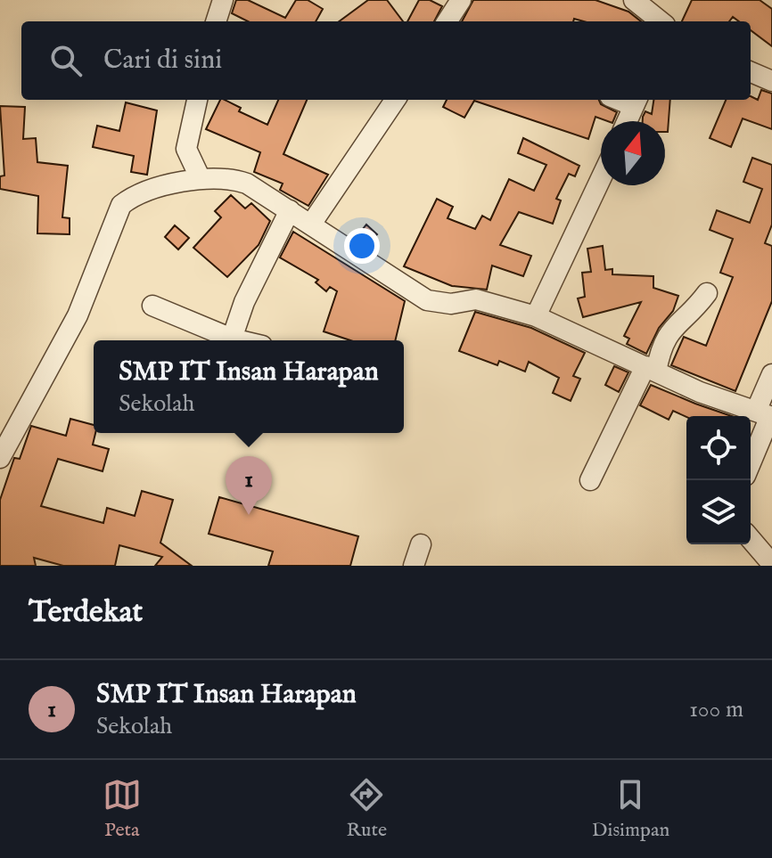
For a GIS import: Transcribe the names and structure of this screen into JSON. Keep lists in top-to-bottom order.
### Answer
{
  "north": "top",
  "page": {
    "search": "Cari di sini",
    "popup": ["SMP IT Insan Harapan", "Sekolah"],
    "pins": "1",
    "heading": "Terdekat",
    "list": [
      {
        "mark": "1",
        "name": "SMP IT Insan Harapan",
        "note": "Sekolah",
        "value": "100 m"
      }
    ],
    "nav": ["Peta", "Rute", "Disimpan"]
  }
}
